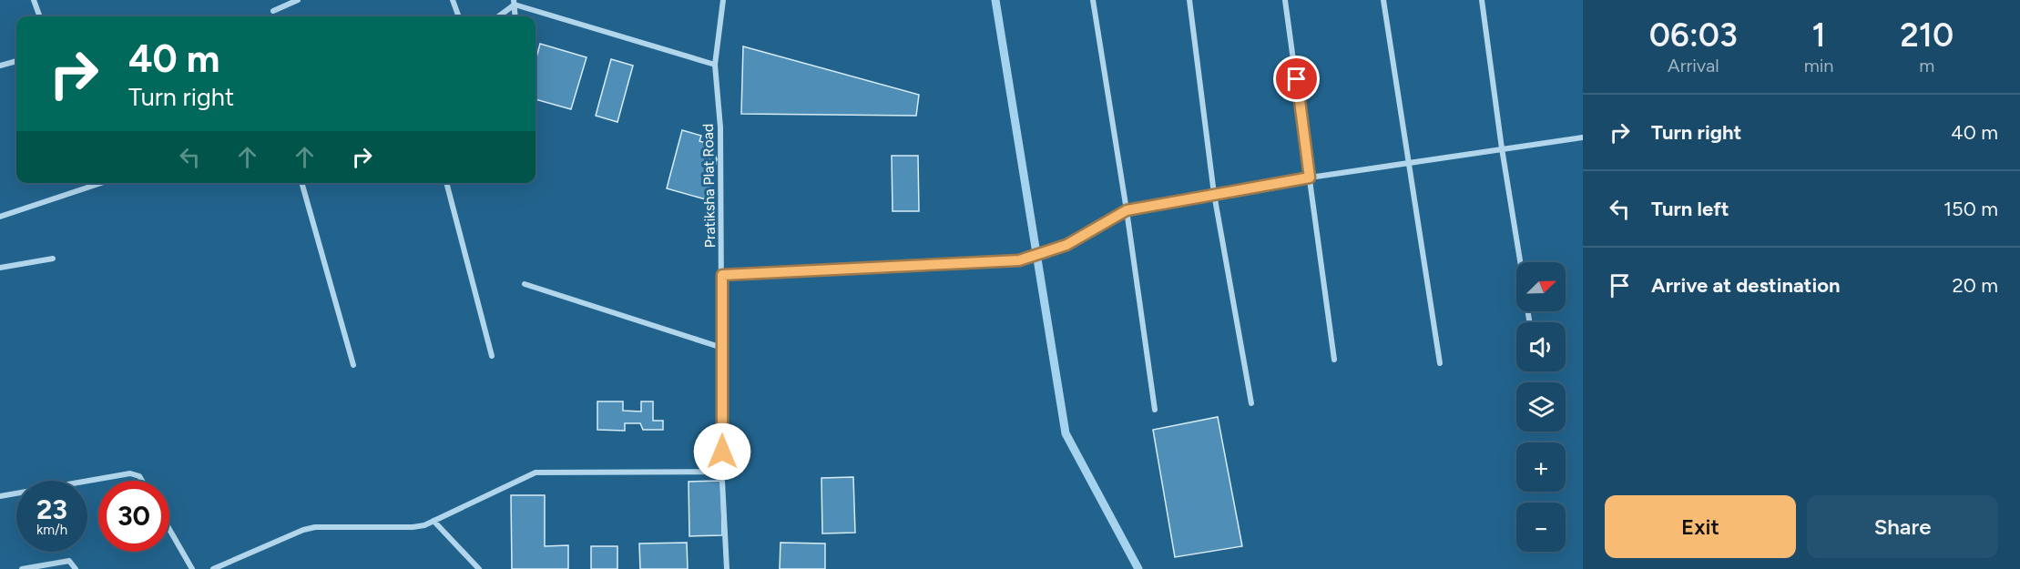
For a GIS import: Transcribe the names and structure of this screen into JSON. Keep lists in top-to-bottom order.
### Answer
{
  "streets": {
    "street": ["Pratiksha Plat Road"]
  },
  "north": "top right",
  "page": {
    "eta": [
      "06:03",
      "Arrival",
      "1",
      "min",
      "210",
      "m"
    ],
    "turn": ["40 m", "Turn right"],
    "list": [
      {
        "name": "Turn right",
        "value": "40 m"
      },
      {
        "name": "Turn left",
        "value": "150 m"
      },
      {
        "name": "Arrive at destination",
        "value": "20 m"
      }
    ],
    "map_buttons": ["+", "−"],
    "speed": "23 km/h",
    "limit": "30",
    "buttons": ["Exit", "Share"]
  }
}
